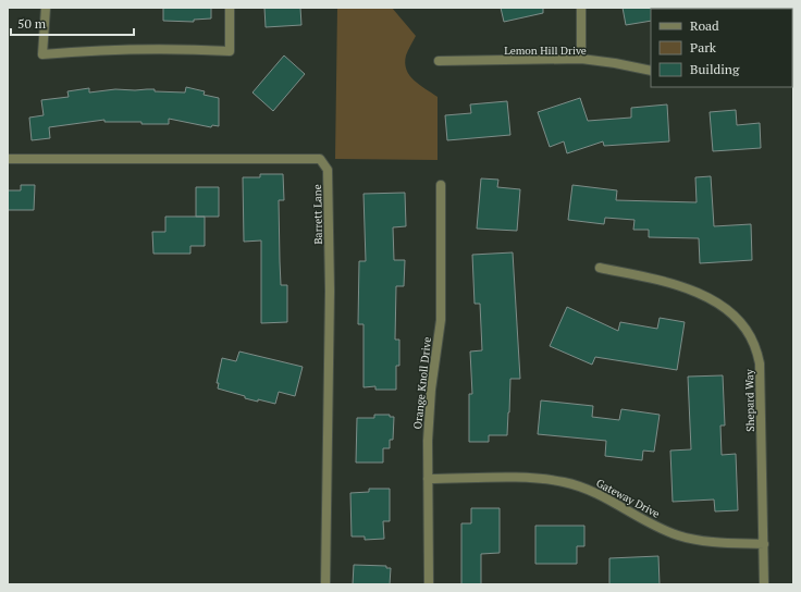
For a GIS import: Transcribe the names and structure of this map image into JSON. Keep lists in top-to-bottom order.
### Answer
{
  "streets": {
    "street": [
      "Lemon Hill Drive",
      "Barrett Lane",
      "Orange Knoll Drive",
      "Shepard Way",
      "Gateway Drive"
    ]
  },
  "crossings": [
    ["Orange Knoll Drive", "Gateway Drive"],
    ["Shepard Way", "Gateway Drive"]
  ],
  "legend": ["Road", "Park", "Building"],
  "scale_bar": "50 m"
}
